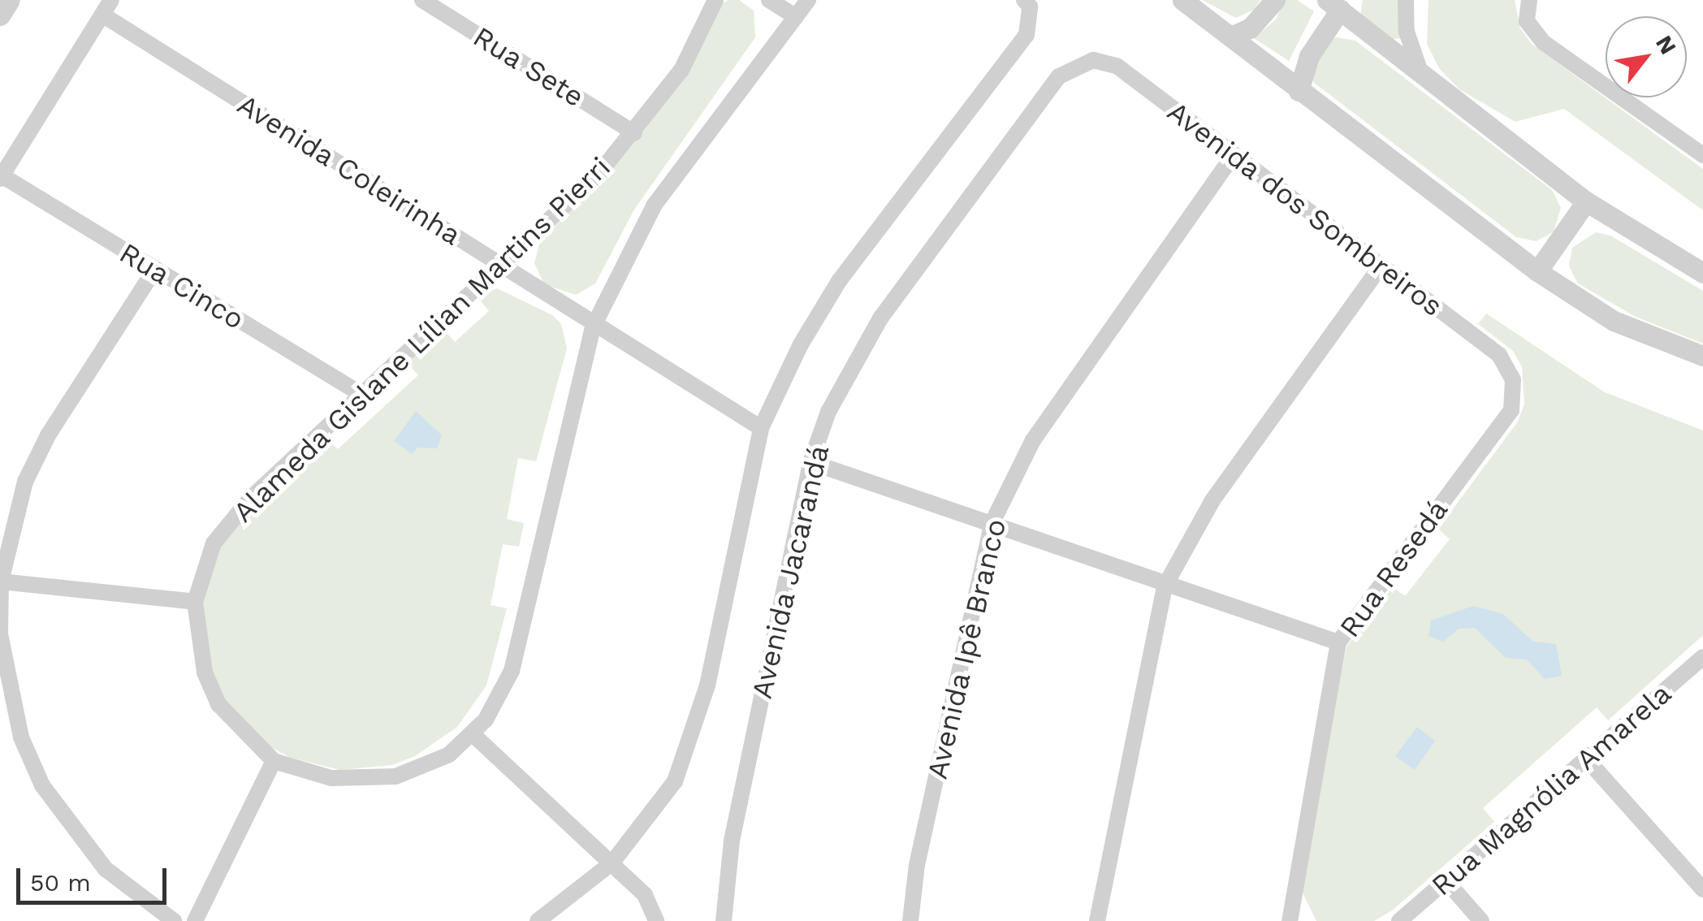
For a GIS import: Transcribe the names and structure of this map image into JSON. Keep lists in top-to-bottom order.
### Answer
{
  "streets": {
    "street": [
      "Rua Sete",
      "Avenida Coleirinha",
      "Avenida dos Sombreiros",
      "Rua Cinco",
      "Alameda Gislane Lílian Martins Pierri",
      "Rua Resedá",
      "Avenida Jacarandá",
      "Avenida Ipê Branco",
      "Rua Magnólia Amarela"
    ]
  },
  "crossings": [
    ["Rua Sete", "Alameda Gislane Lílian Martins Pierri"],
    ["Avenida Coleirinha", "Alameda Gislane Lílian Martins Pierri"],
    ["Avenida dos Sombreiros", "Rua Resedá"],
    ["Avenida dos Sombreiros", "Avenida Jacarandá"],
    ["Avenida dos Sombreiros", "Avenida Ipê Branco"],
    ["Rua Cinco", "Alameda Gislane Lílian Martins Pierri"]
  ],
  "scale_bar": "50 m",
  "north": "top right"
}
